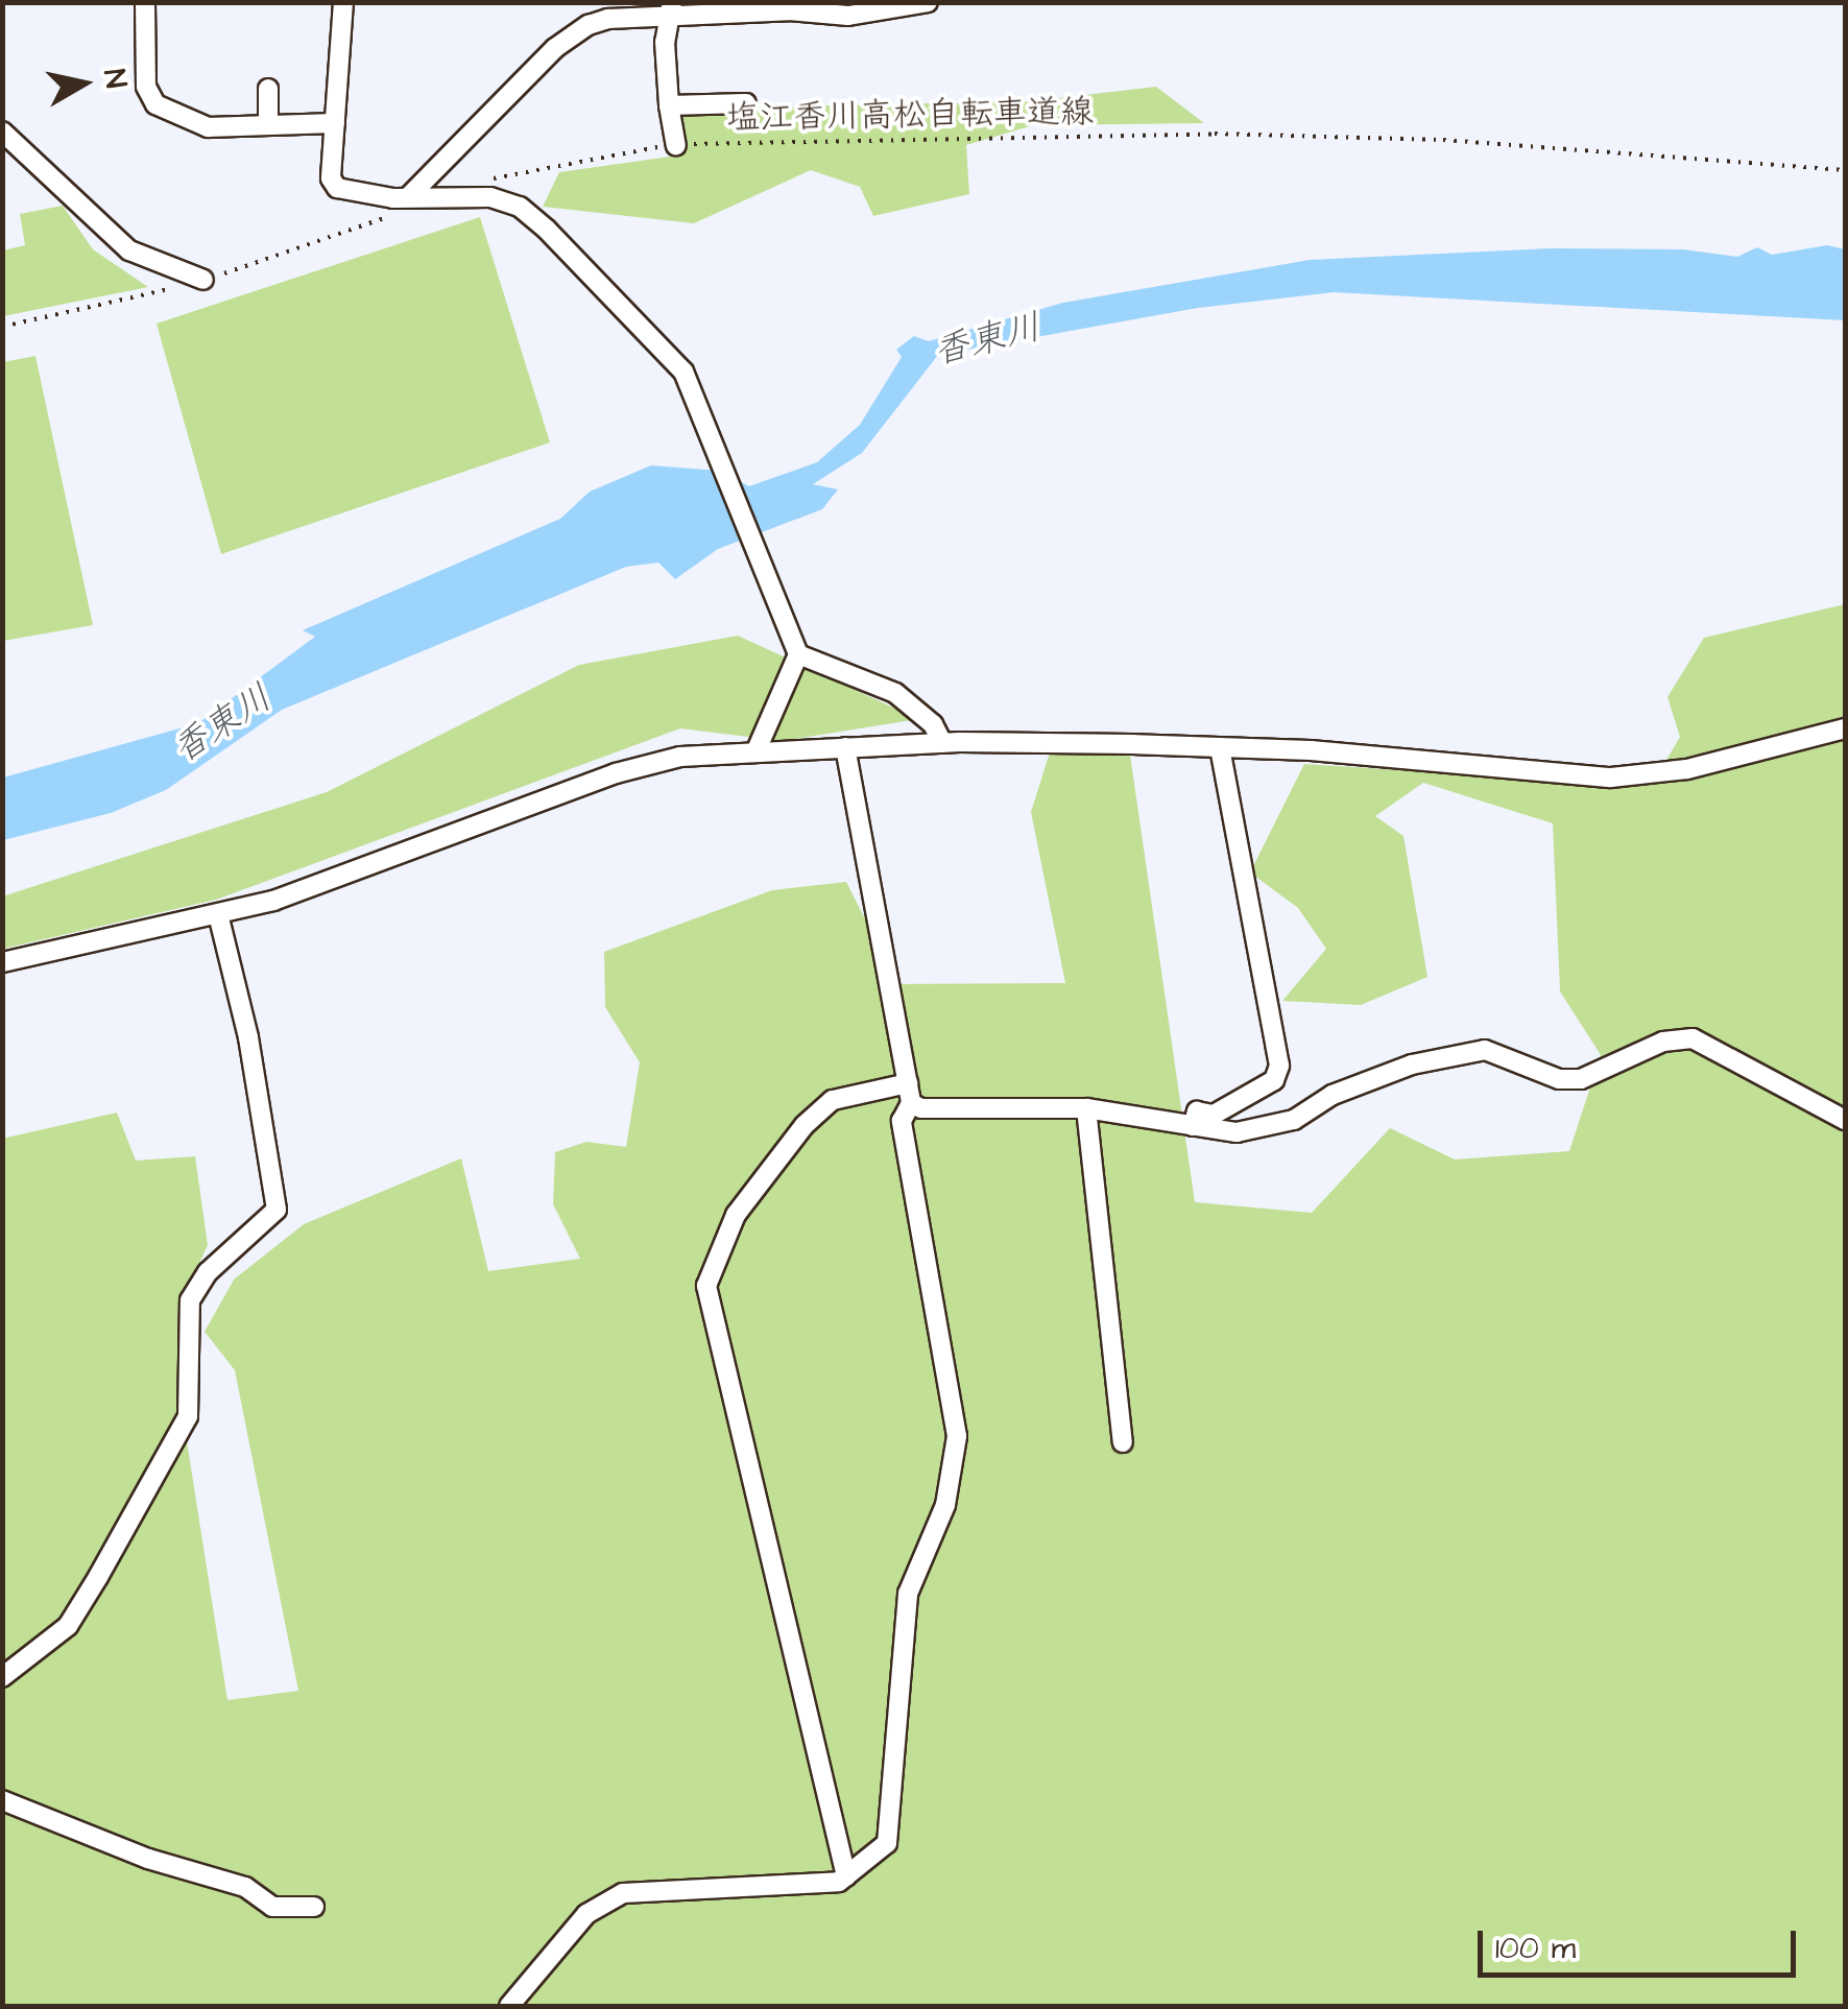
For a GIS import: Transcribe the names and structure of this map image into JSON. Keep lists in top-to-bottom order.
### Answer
{
  "streets": {
    "path": ["塩江香川高松自転車道線"]
  },
  "water": ["香東川"],
  "scale_bar": "100 m",
  "north": "right"
}
